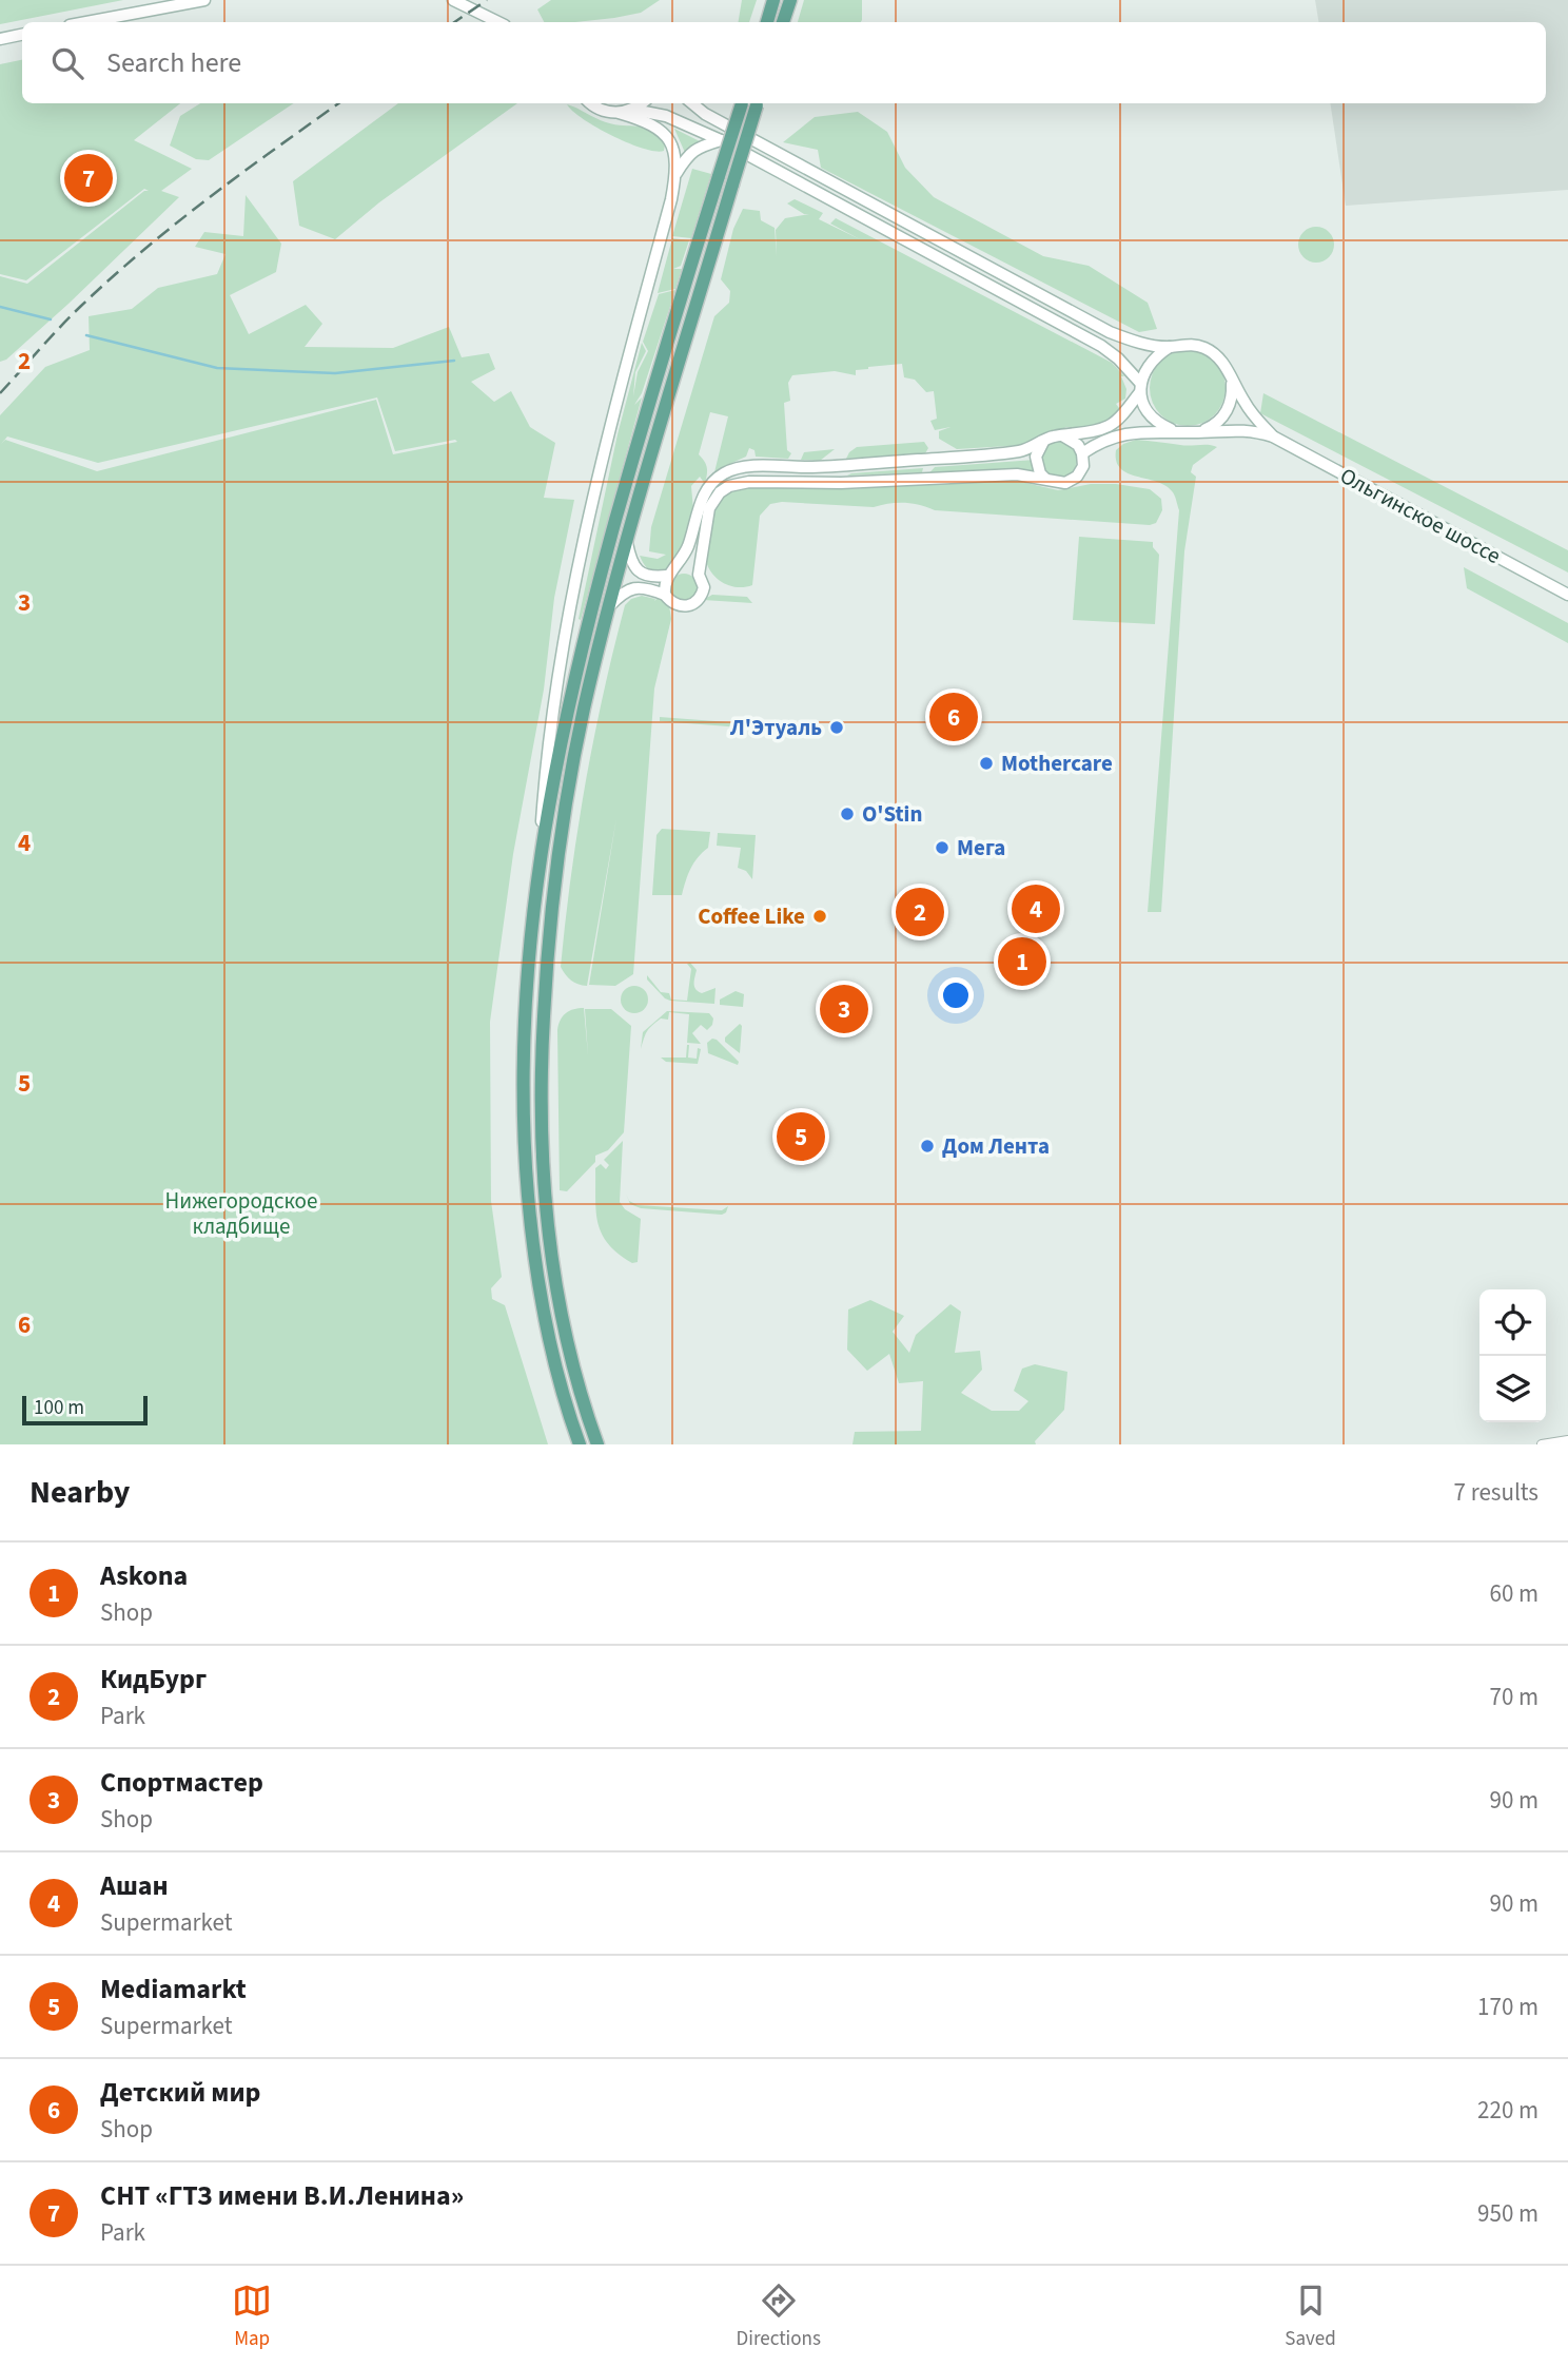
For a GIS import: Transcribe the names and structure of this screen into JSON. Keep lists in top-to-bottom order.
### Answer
{
  "streets": {
    "main road": ["Ольгинское шоссе"]
  },
  "parks": ["Нижегородское кладбище"],
  "places": [
    "Л'Этуаль",
    "Mothercare",
    "O'Stin",
    "Мега",
    "Coffee Like",
    "Дом Лента"
  ],
  "scale_bar": "100 m",
  "page": {
    "search": "Search here",
    "pins": [
      "7",
      "6",
      "4",
      "2",
      "1",
      "3",
      "5"
    ],
    "scale": "100 m",
    "heading": ["Nearby", "7 results"],
    "list": [
      {
        "mark": "1",
        "name": "Askona",
        "note": "Shop",
        "value": "60 m"
      },
      {
        "mark": "2",
        "name": "КидБург",
        "note": "Park",
        "value": "70 m"
      },
      {
        "mark": "3",
        "name": "Спортмастер",
        "note": "Shop",
        "value": "90 m"
      },
      {
        "mark": "4",
        "name": "Ашан",
        "note": "Supermarket",
        "value": "90 m"
      },
      {
        "mark": "5",
        "name": "Mediamarkt",
        "note": "Supermarket",
        "value": "170 m"
      },
      {
        "mark": "6",
        "name": "Детский мир",
        "note": "Shop",
        "value": "220 m"
      },
      {
        "mark": "7",
        "name": "СНТ «ГТЗ имени В.И.Ленина»",
        "note": "Park",
        "value": "950 m"
      }
    ],
    "nav": ["Map", "Directions", "Saved"]
  },
  "grid": {
    "rows": [
      "2",
      "3",
      "4",
      "5",
      "6"
    ]
  }
}
